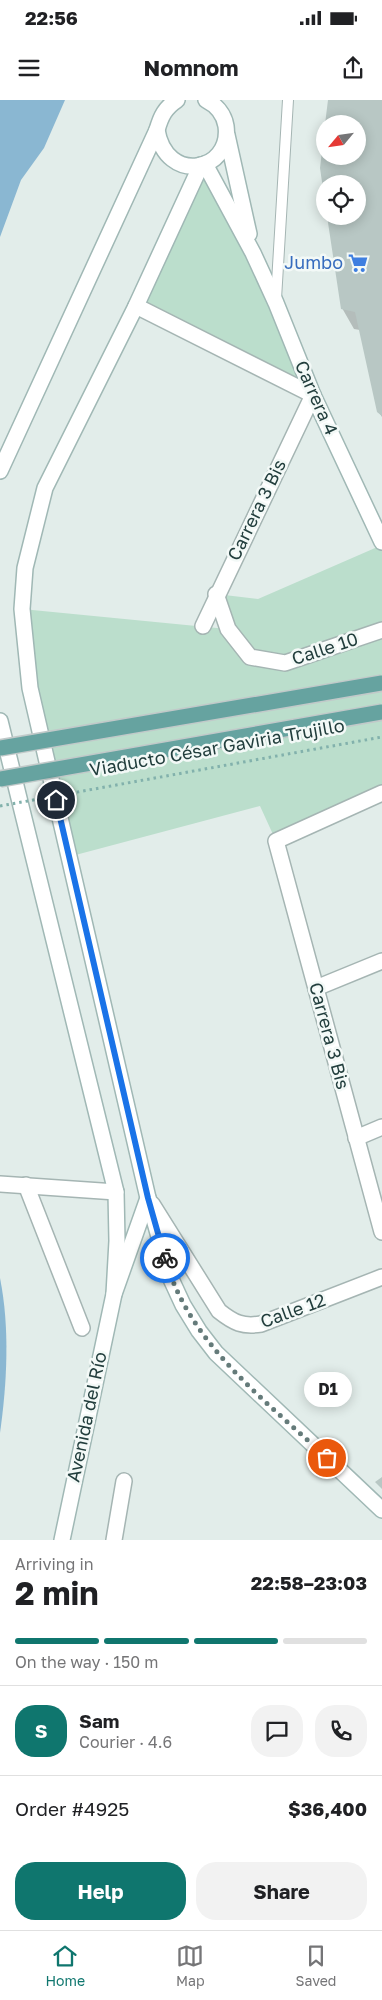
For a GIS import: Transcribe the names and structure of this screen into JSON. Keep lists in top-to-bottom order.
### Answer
{
  "streets": {
    "main road": [
      "Carrera 4",
      "Carrera 3 Bis",
      "Calle 10",
      "Viaducto César Gaviria Trujillo",
      "Calle 12",
      "Avenida del Río"
    ]
  },
  "crossings": [
    ["Carrera 4", "Carrera 3 Bis"],
    ["Carrera 3 Bis", "Calle 10"]
  ],
  "places": {
    "supermarket": ["Jumbo"],
    "other": ["D1"]
  },
  "north": "bottom left",
  "page": {
    "status": "22:56",
    "header": "Nomnom",
    "bubble": "D1",
    "heading": ["2 min", "Arriving in", "22:58–23:03"],
    "panel": [
      "Sam",
      "Courier · 4.6",
      "Order #4925",
      "$36,400"
    ],
    "bar": "On the way · 150 m",
    "round": "S",
    "buttons": ["Help", "Share"],
    "tabs": ["Home", "Map", "Saved"]
  }
}
